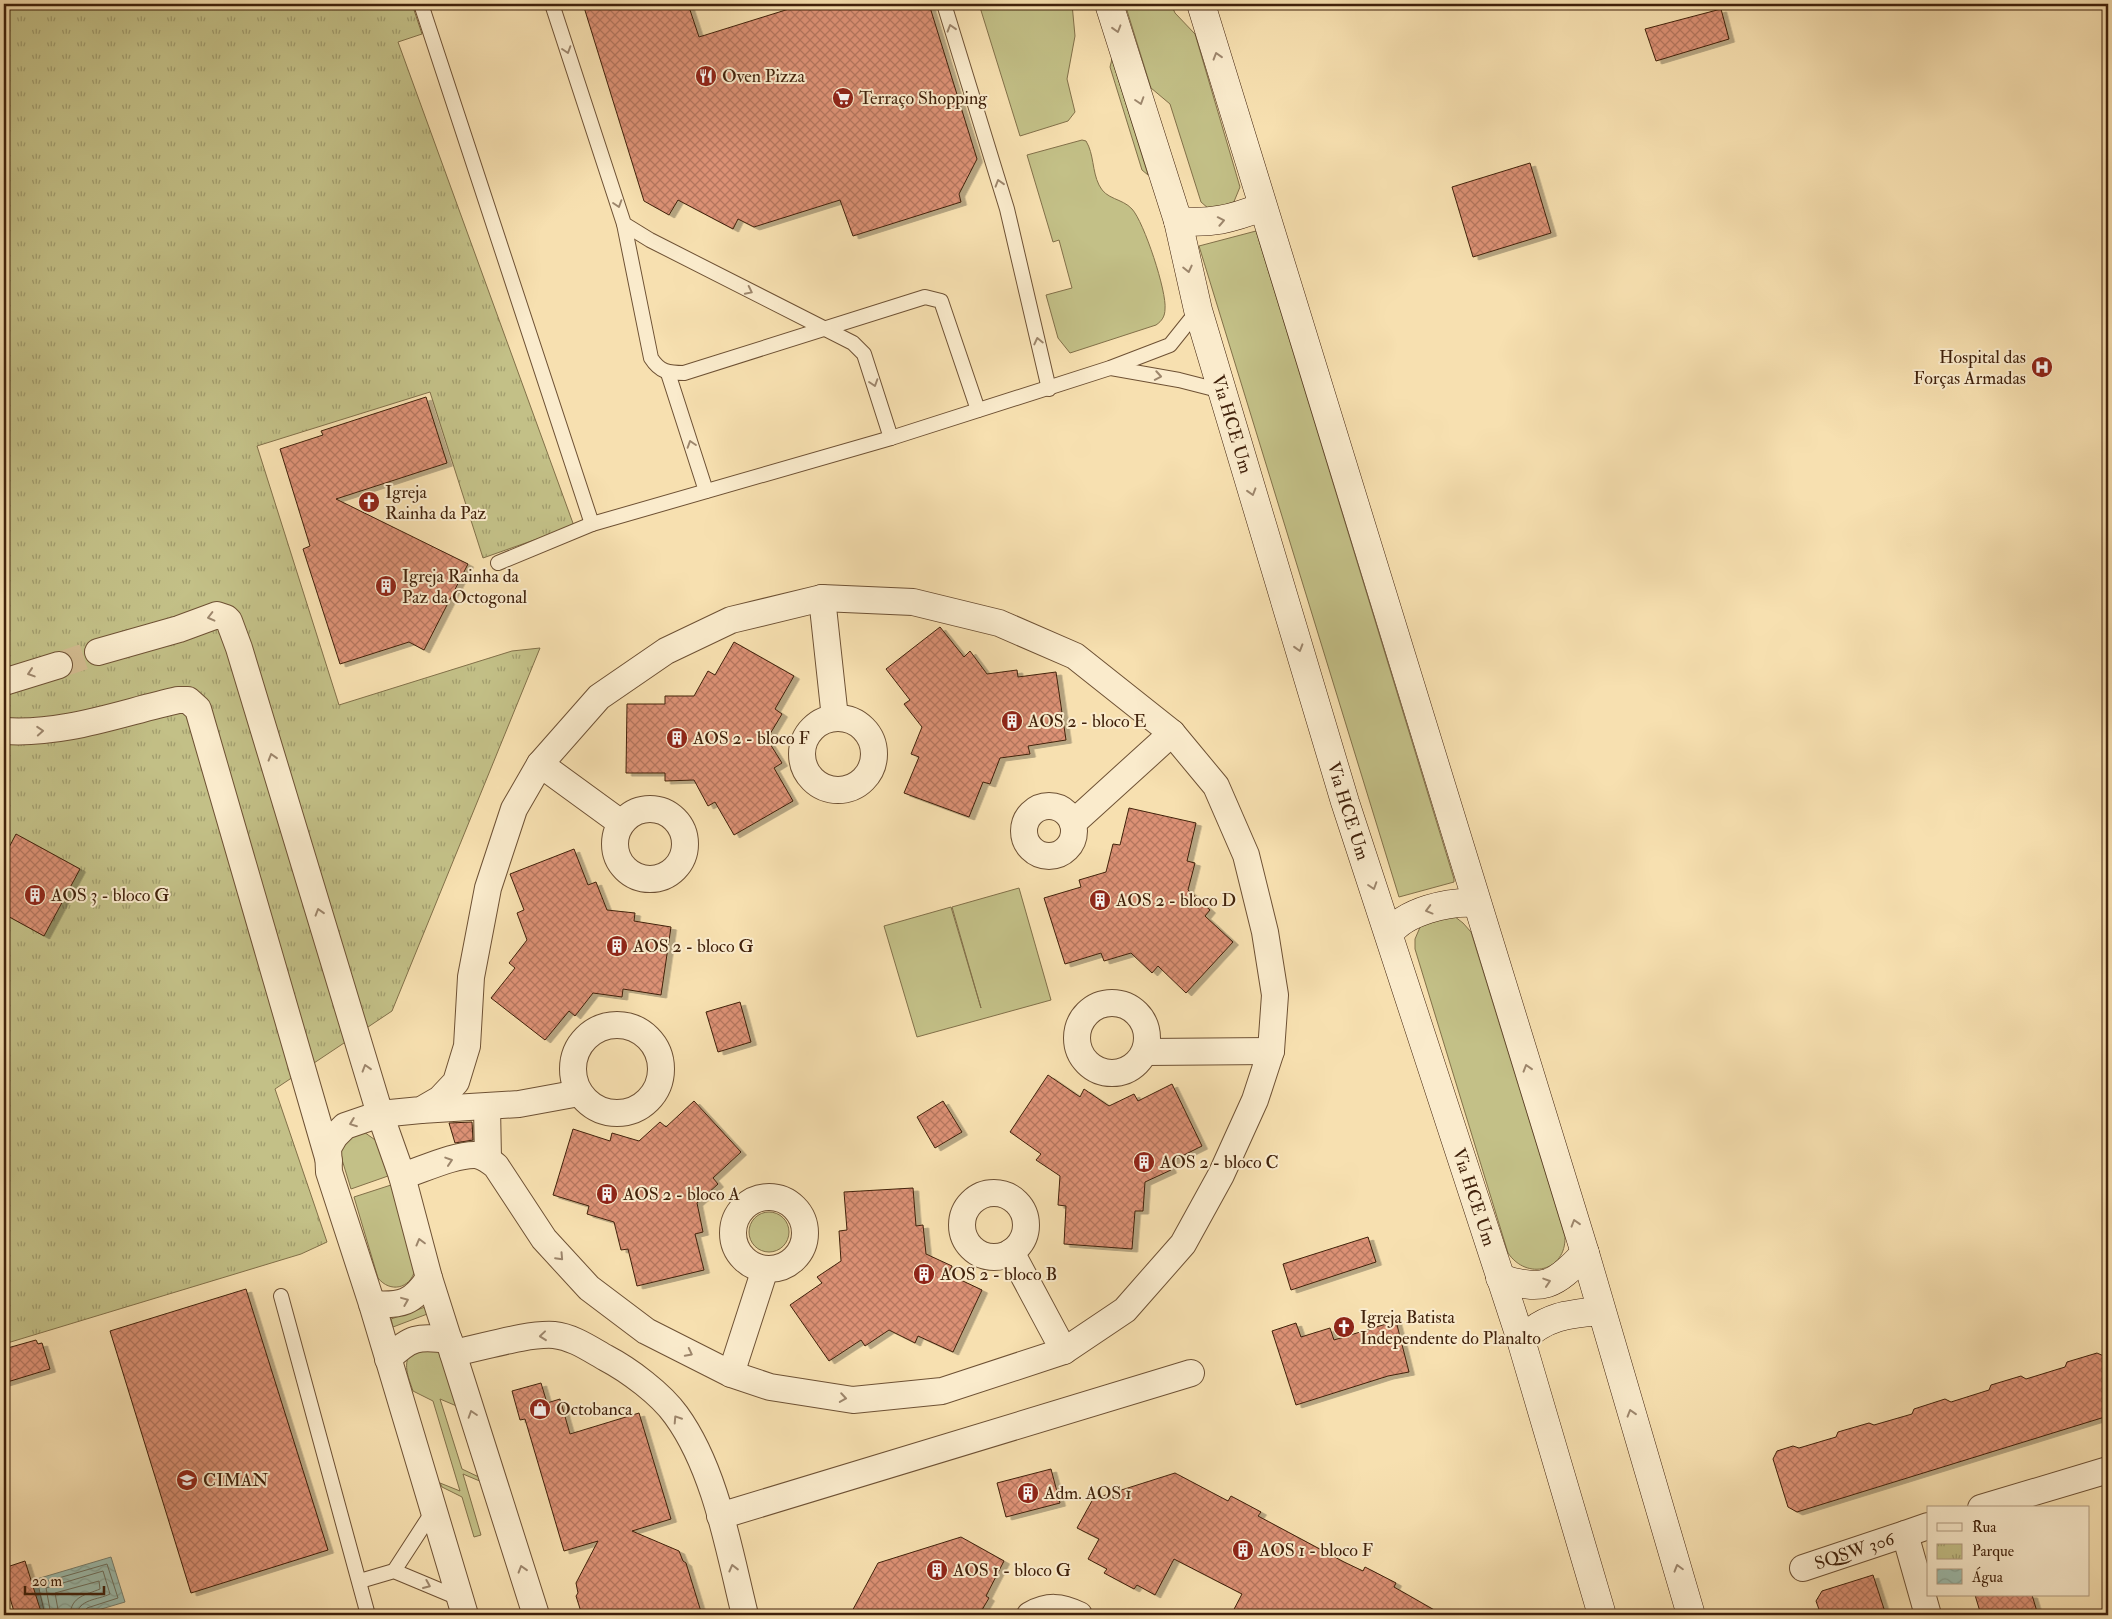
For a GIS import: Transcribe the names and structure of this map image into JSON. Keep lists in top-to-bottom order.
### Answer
{
  "streets": {
    "main road": ["Via HCE Um"],
    "street": ["SQSW 306"]
  },
  "places": {
    "restaurant": ["Oven Pizza"],
    "supermarket": ["Terraço Shopping"],
    "hospital": ["Hospital das Forças Armadas"],
    "church": ["Igreja Rainha da Paz", "Igreja Batista Independente do Planalto"],
    "building": [
      "Igreja Rainha da Paz da Octogonal",
      "AOS 2 - bloco E",
      "AOS 2 - bloco F",
      "AOS 3 - bloco G",
      "AOS 2 - bloco D",
      "AOS 2 - bloco G",
      "AOS 2 - bloco C",
      "AOS 2 - bloco A",
      "AOS 2 - bloco B",
      "Adm. AOS 1",
      "AOS 1 - bloco F",
      "AOS 1 - bloco G"
    ],
    "shop": ["Octobanca"],
    "school or university": ["CIMAN"]
  },
  "legend": ["Rua", "Parque", "Água"],
  "scale_bar": "20 m"
}
